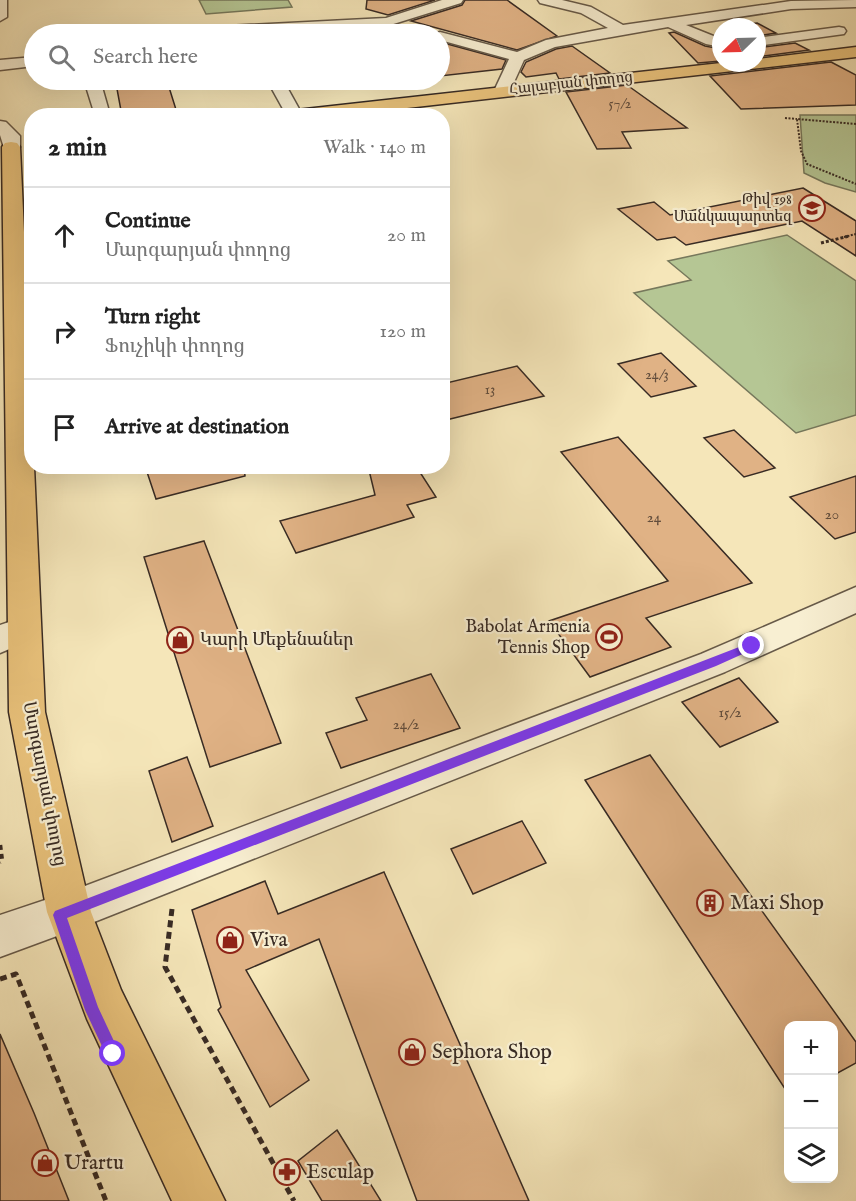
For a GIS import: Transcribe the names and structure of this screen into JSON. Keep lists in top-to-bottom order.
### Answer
{
  "streets": {
    "main road": ["Հալաբյան փողոց", "Մարգարյան փողոց"]
  },
  "places": {
    "school or university": ["Թիվ 198 Մանկապարտեզ"],
    "sports": ["Babolat Armenia Tennis Shop"],
    "shop": [
      "Կարի Մեքենաներ",
      "Viva",
      "Sephora Shop",
      "Urartu"
    ],
    "building": ["Maxi Shop"],
    "pharmacy": ["Esculap"]
  },
  "house_numbers": [
    "57/2",
    "24/3",
    "13",
    "20",
    "24",
    "15/2",
    "24/2"
  ],
  "north": "bottom left",
  "page": {
    "search": "Search here",
    "heading": ["2 min", "Walk · 140 m"],
    "list": [
      ["Continue", "Մարգարյան փողոց", "20 m"],
      ["Turn right", "Ֆուչիկի փողոց", "120 m"],
      "Arrive at destination"
    ],
    "map_buttons": ["+", "−"]
  }
}
